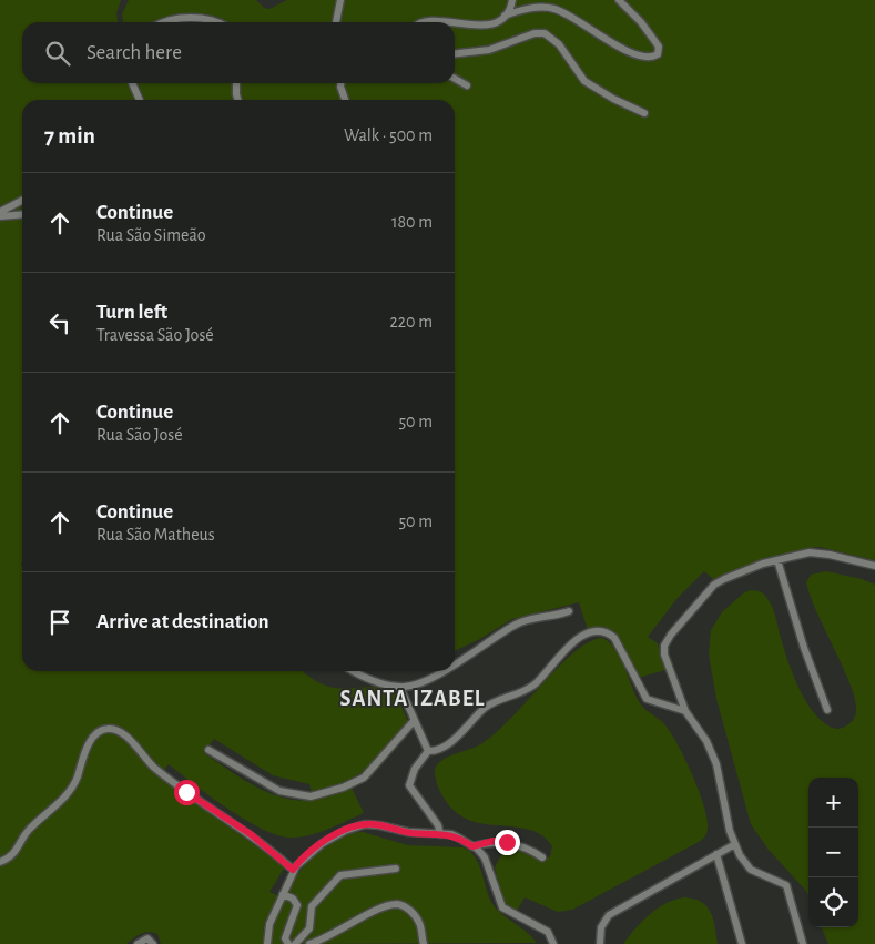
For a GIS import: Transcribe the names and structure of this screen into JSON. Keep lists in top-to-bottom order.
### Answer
{
  "districts": ["SANTA IZABEL"],
  "page": {
    "search": "Search here",
    "heading": ["7 min", "Walk · 500 m"],
    "list": [
      ["Continue", "Rua São Simeão", "180 m"],
      ["Turn left", "Travessa São José", "220 m"],
      ["Continue", "Rua São José", "50 m"],
      ["Continue", "Rua São Matheus", "50 m"],
      "Arrive at destination"
    ],
    "map_buttons": ["+", "−"]
  }
}
